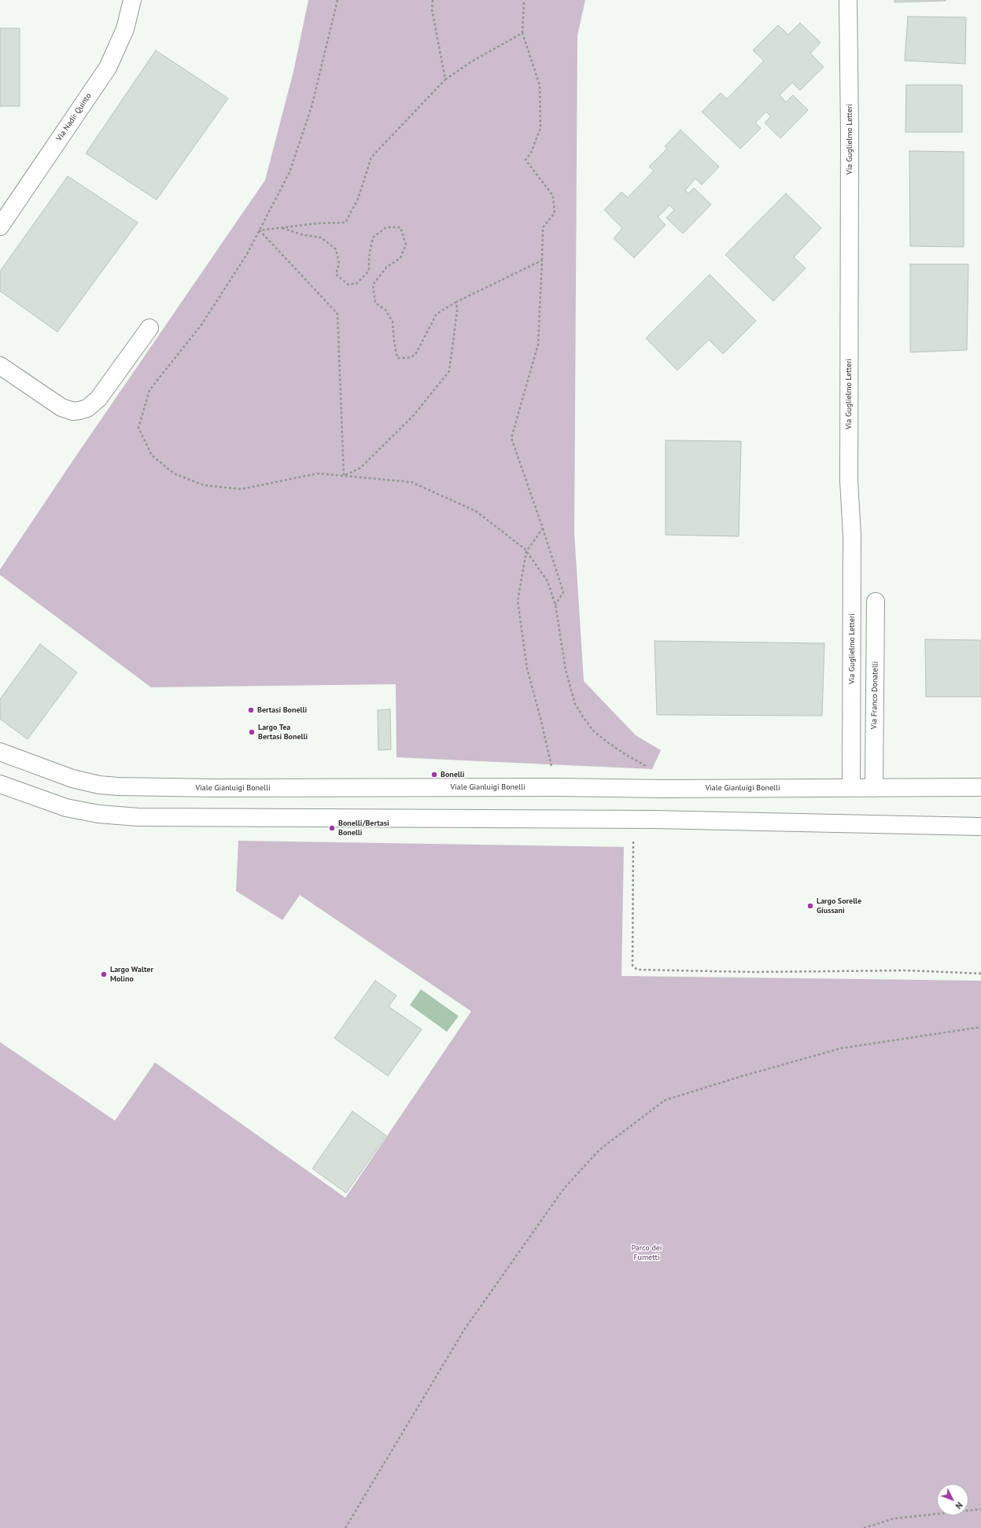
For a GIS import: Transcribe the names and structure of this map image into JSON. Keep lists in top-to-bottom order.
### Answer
{
  "streets": {
    "street": [
      "Via Nadir Quinto",
      "Via Guglielmo Letteri",
      "Via Franco Donatelli",
      "Viale Gianluigi Bonelli"
    ]
  },
  "crossings": [
    ["Via Guglielmo Letteri", "Viale Gianluigi Bonelli"],
    ["Via Franco Donatelli", "Viale Gianluigi Bonelli"]
  ],
  "parks": ["Parco dei Fumetti"],
  "places": [
    "Bertasi Bonelli",
    "Largo Tea Bertasi Bonelli",
    "Bonelli",
    "Bonelli/Bertasi Bonelli",
    "Largo Sorelle Giussani",
    "Largo Walter Molino"
  ],
  "north": "bottom right"
}
